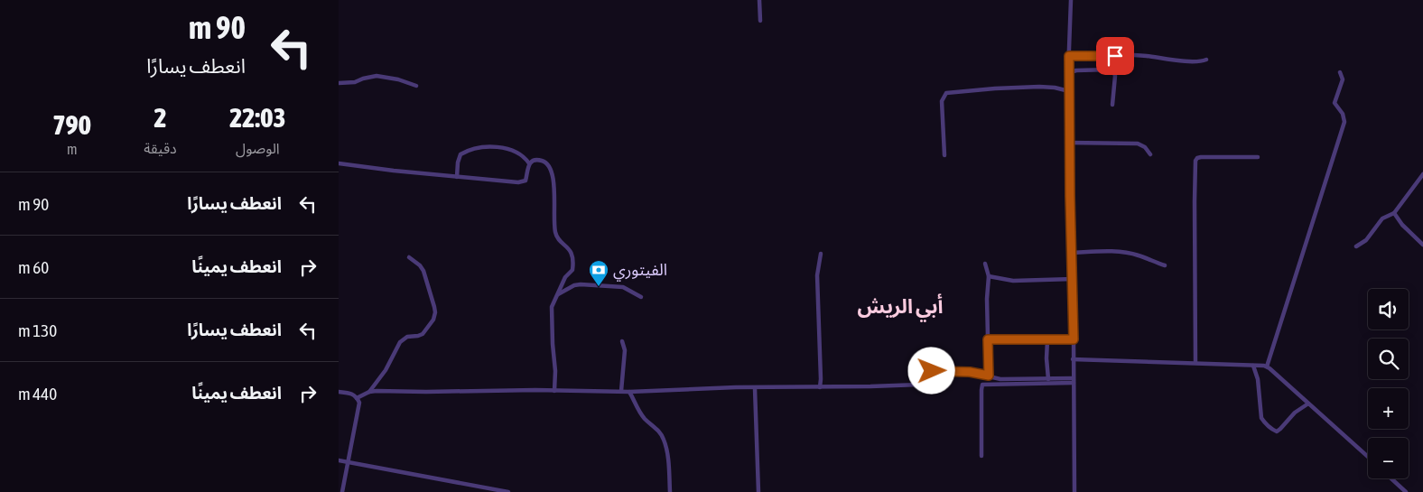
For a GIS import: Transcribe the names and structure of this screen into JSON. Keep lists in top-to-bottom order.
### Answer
{
  "districts": ["أبي الريش"],
  "places": {
    "bank": ["الفيتوري"]
  },
  "page": {
    "turn": ["90 m", "انعطف يسارًا"],
    "eta": [
      "22:03",
      "الوصول",
      "2",
      "دقيقة",
      "790",
      "m"
    ],
    "list": [
      {
        "name": "انعطف يسارًا",
        "value": "90 m"
      },
      {
        "name": "انعطف يمينًا",
        "value": "60 m"
      },
      {
        "name": "انعطف يسارًا",
        "value": "130 m"
      },
      {
        "name": "انعطف يمينًا",
        "value": "440 m"
      }
    ],
    "map_buttons": ["+", "−"]
  }
}
